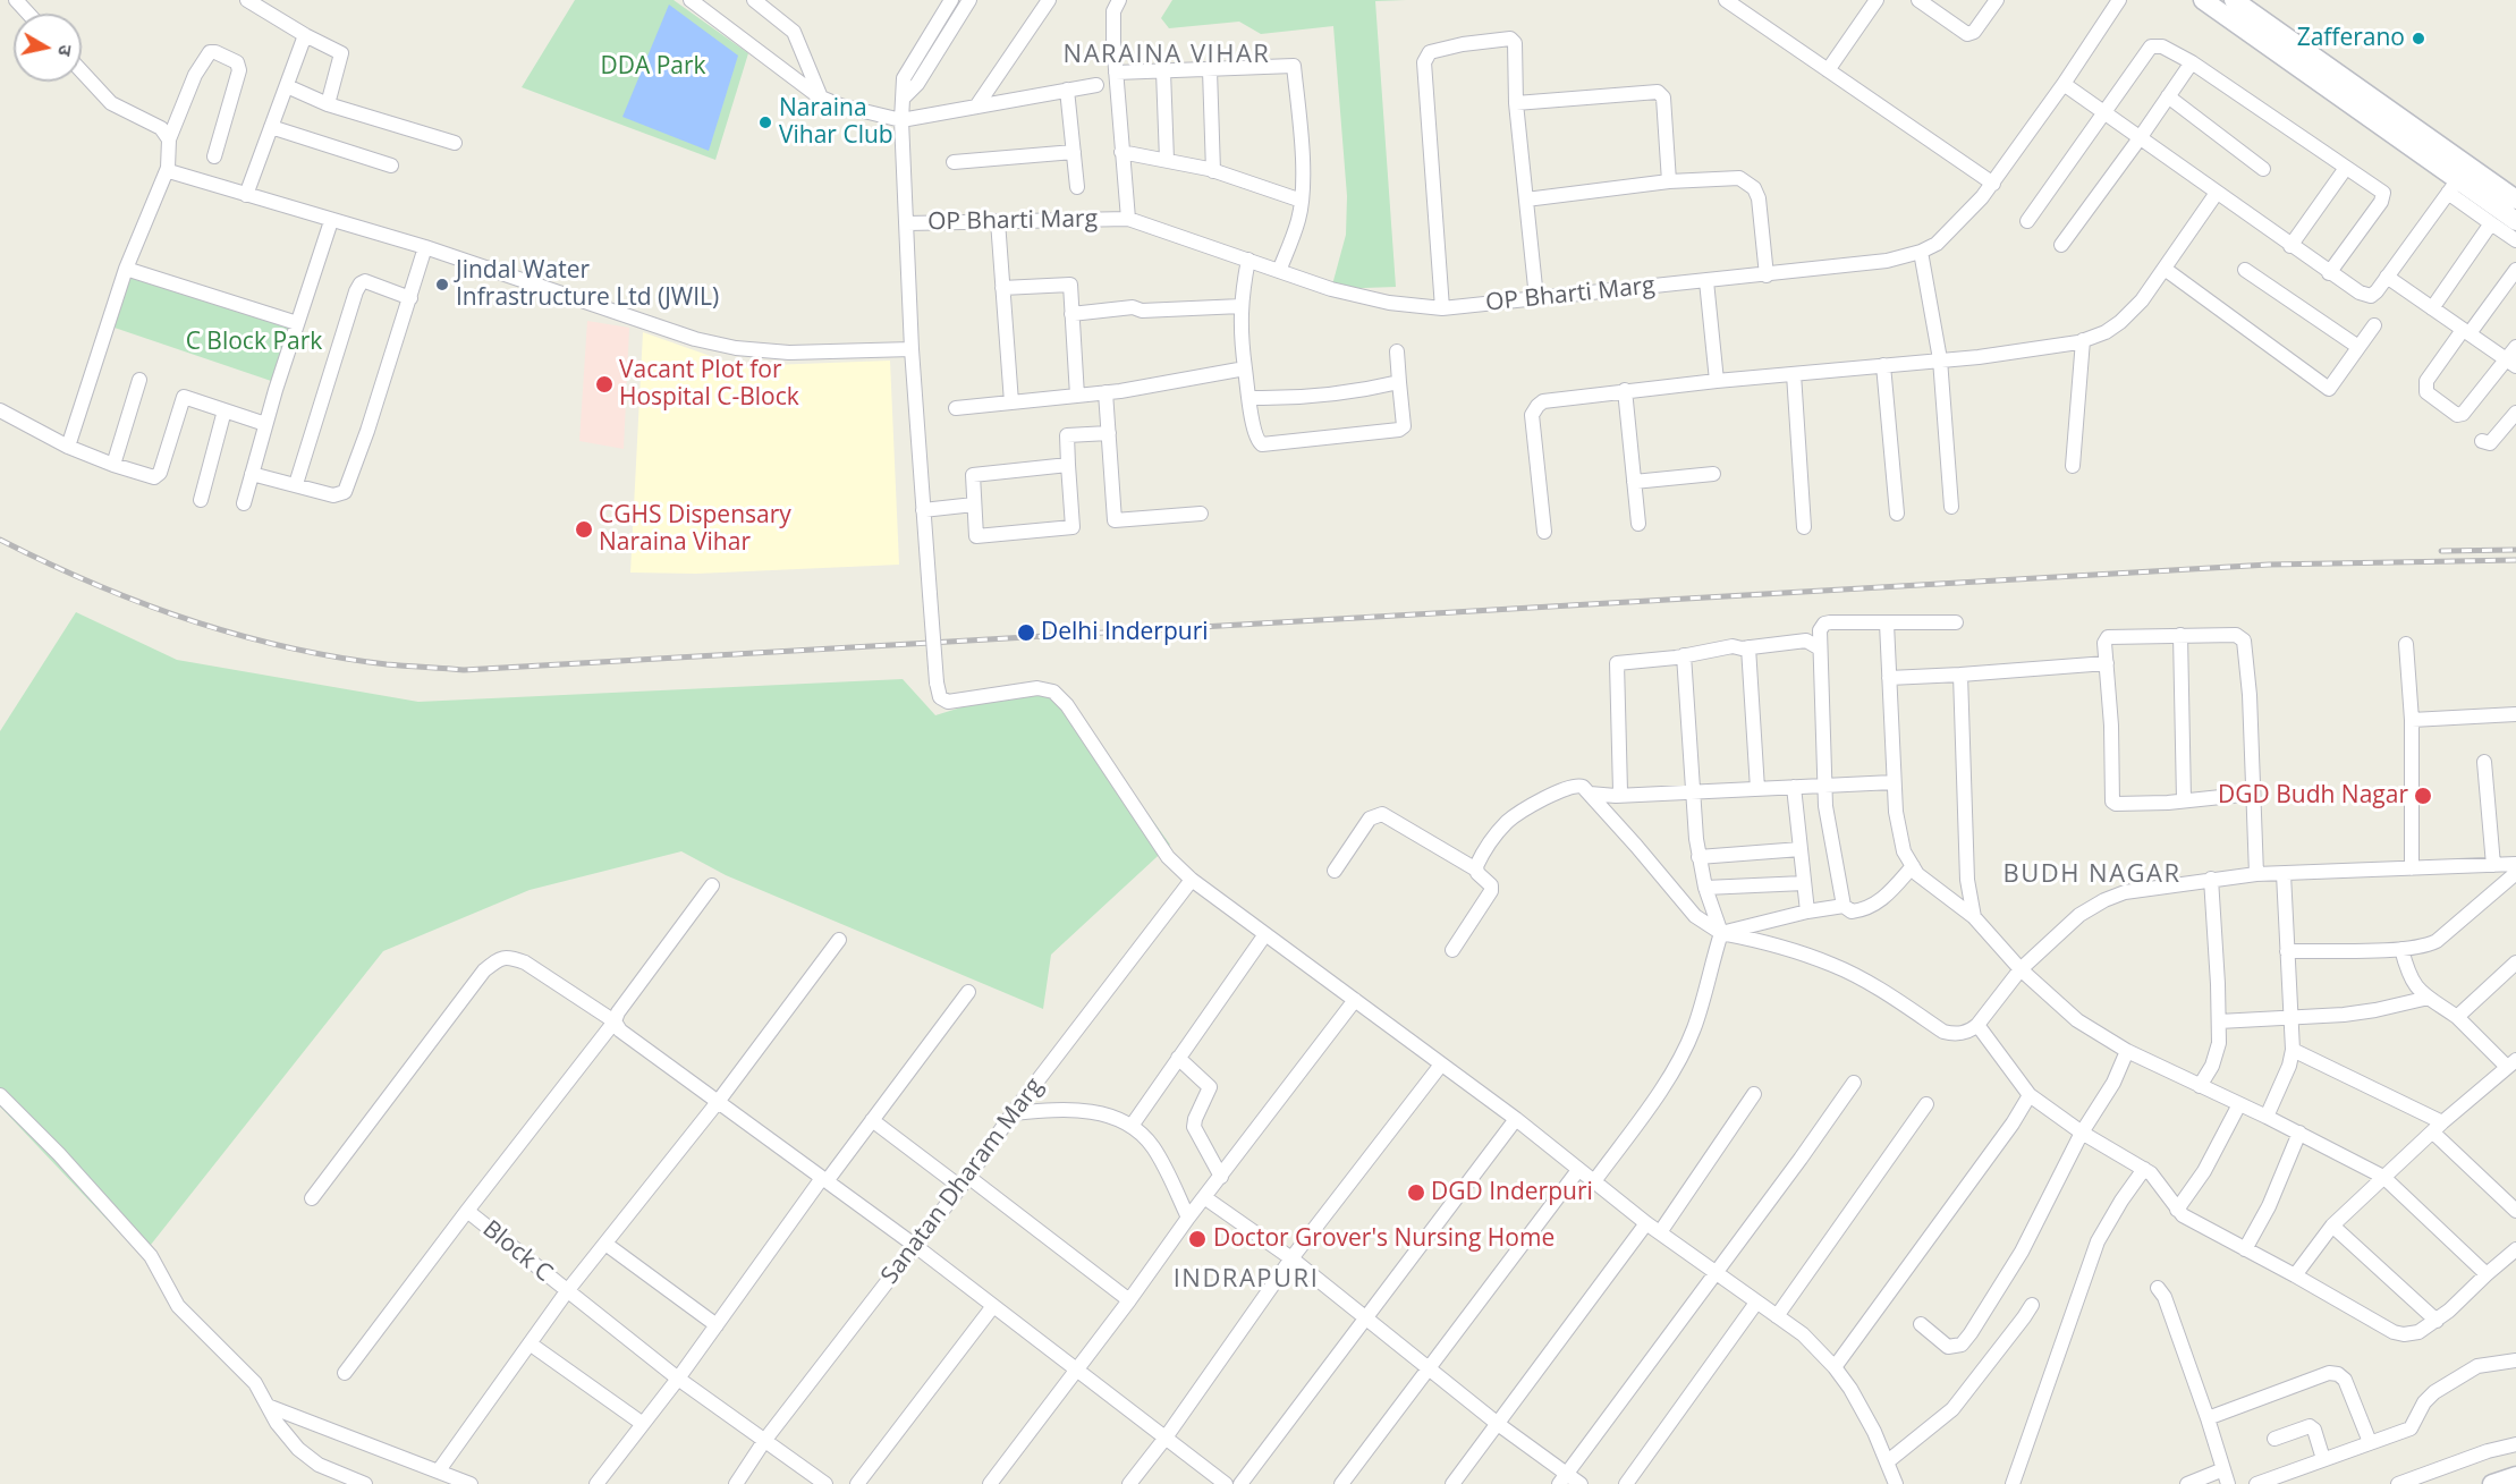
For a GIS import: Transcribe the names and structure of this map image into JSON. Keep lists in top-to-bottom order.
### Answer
{
  "streets": {
    "street": ["OP Bharti Marg", "Sanatan Dharam Marg", "Block C"]
  },
  "crossings": [
    ["Sanatan Dharam Marg", "Block C"]
  ],
  "districts": ["NARAINA VIHAR", "BUDH NAGAR", "INDRAPURI"],
  "parks": ["DDA Park", "C Block Park"],
  "places": [
    "Zafferano",
    "Naraina Vihar Club",
    "Jindal Water Infrastructure Ltd (JWIL)",
    "Vacant Plot for Hospital C-Block",
    "CGHS Dispensary Naraina Vihar",
    "Delhi Inderpuri",
    "DGD Budh Nagar",
    "DGD Inderpuri",
    "Doctor Grover's Nursing Home"
  ],
  "north": "right"
}
